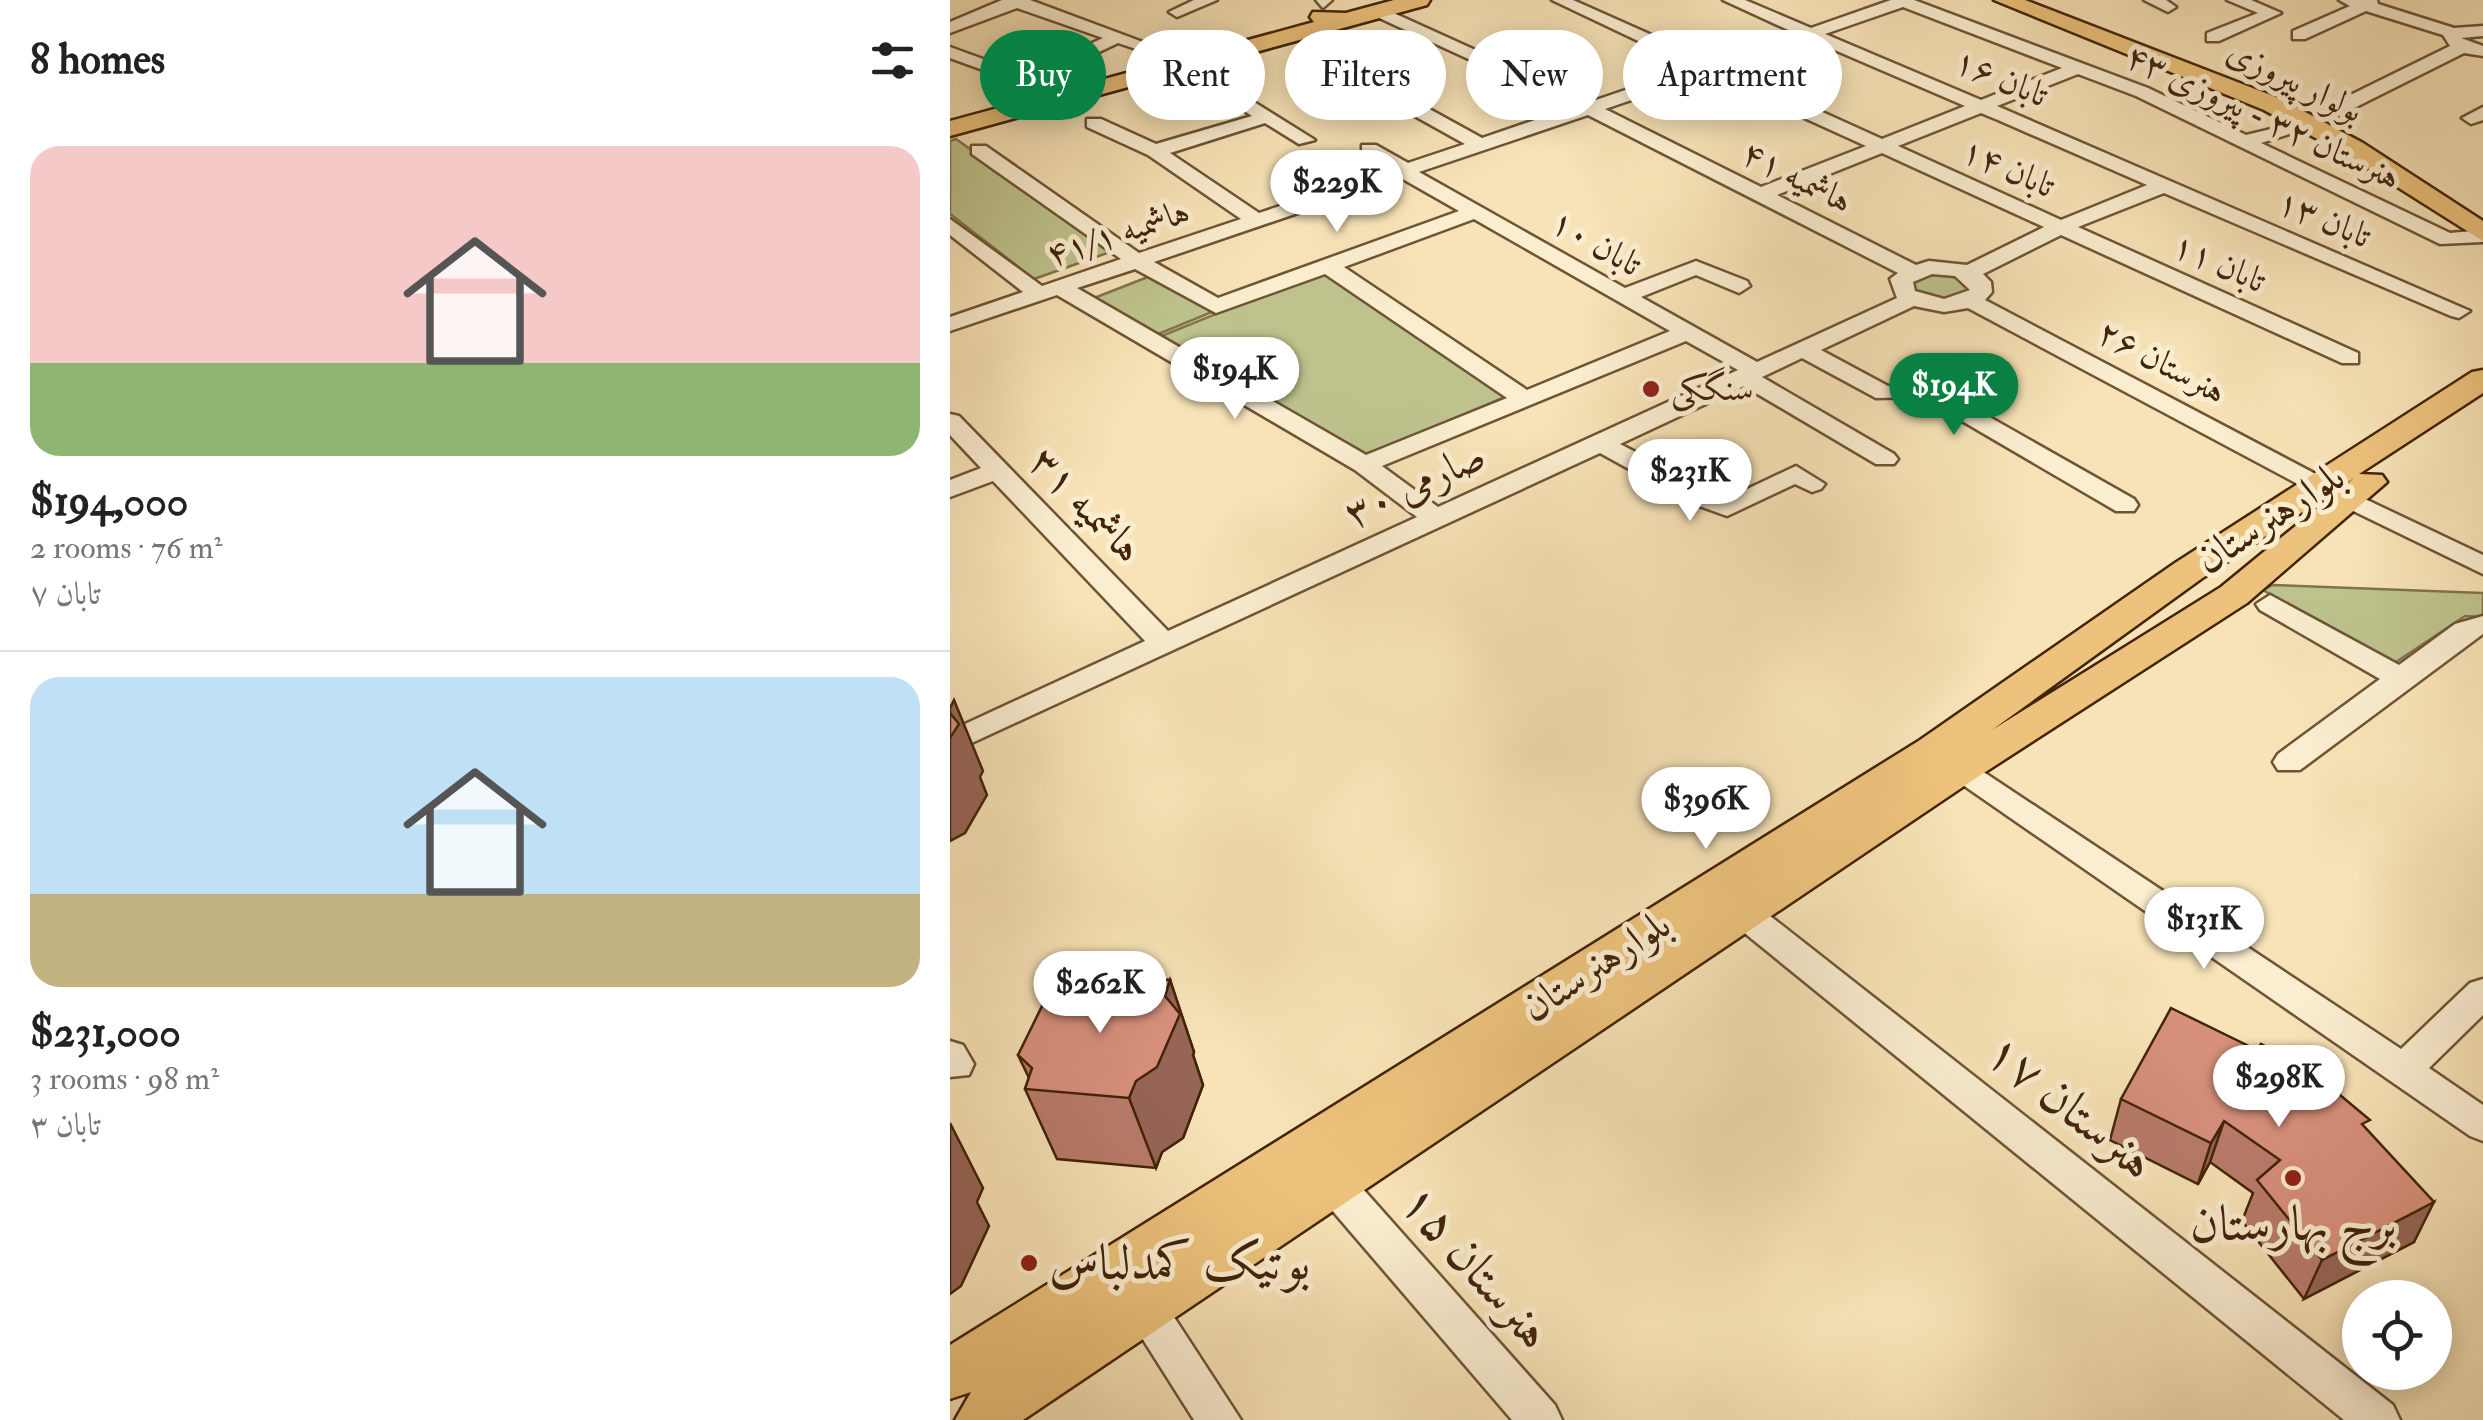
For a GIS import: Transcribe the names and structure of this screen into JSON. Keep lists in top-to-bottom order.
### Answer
{
  "streets": {
    "main road": ["بولوار پیروزی", "بلوارهنرستان"],
    "street": [
      "تابان ۱۶",
      "هنرستان ۳۲ - پیروزی ۴۳",
      "تابان ۱۴",
      "هاشمیه ۴۱",
      "تابان ۱۳",
      "هاشمیه ۴۱/۱",
      "تابان ۱۰",
      "تابان ۱۱",
      "هنرستان ۲۶",
      "صارمی ۳۰",
      "هاشمیه ۳۱",
      "هنرستان ۱۷",
      "هنرستان ۱۵"
    ]
  },
  "crossings": [
    ["تابان ۱۶", "تابان ۱۳"],
    ["بولوار پیروزی", "هنرستان ۳۲ - پیروزی ۴۳"],
    ["هنرستان ۳۲ - پیروزی ۴۳", "هاشمیه ۴۱/۱"],
    ["تابان ۱۴", "تابان ۱۱"],
    ["هاشمیه ۴۱/۱", "تابان ۱۰"],
    ["تابان ۱۰", "صارمی ۳۰"],
    ["هنرستان ۲۶", "بلوارهنرستان"],
    ["صارمی ۳۰", "هاشمیه ۳۱"],
    ["بلوارهنرستان", "هنرستان ۱۷"],
    ["بلوارهنرستان", "هنرستان ۱۵"]
  ],
  "places": ["سنگکی", "برج بهارستان", "بوتیک کمدلباس"],
  "page": {
    "heading": "8 homes",
    "chip": [
      "Buy",
      "Rent",
      "Filters",
      "New",
      "Apartment"
    ],
    "list": [
      {
        "name": "$194,000",
        "note": "2 rooms · 76 m² · تابان ۷"
      },
      {
        "name": "$231,000",
        "note": "3 rooms · 98 m² · تابان ۳"
      }
    ],
    "price": [
      "$229K",
      "$194K",
      "$194K",
      "$231K",
      "$396K",
      "$131K",
      "$262K",
      "$298K"
    ]
  }
}
